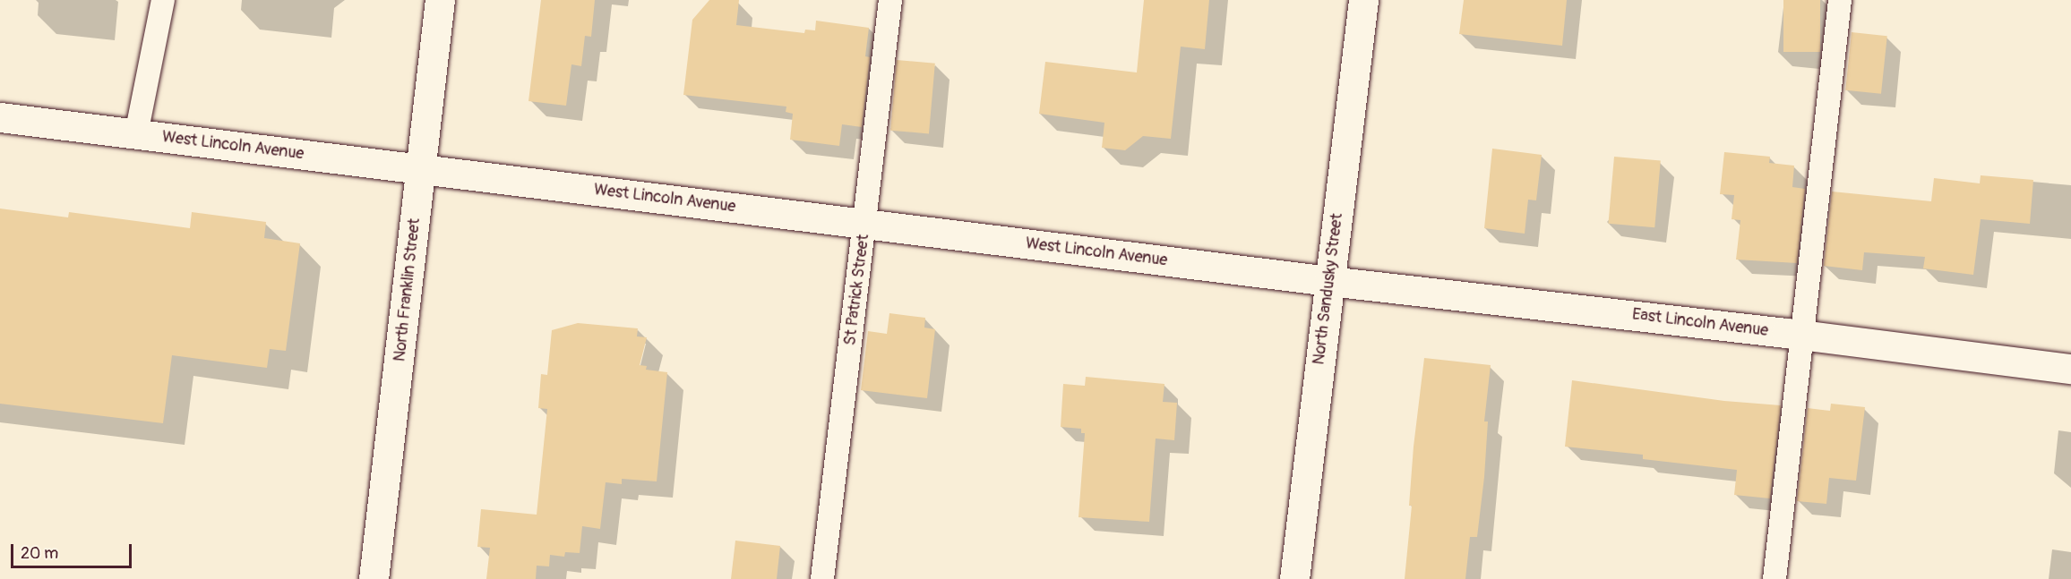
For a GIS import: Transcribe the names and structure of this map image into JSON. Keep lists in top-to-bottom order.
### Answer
{
  "streets": {
    "street": [
      "West Lincoln Avenue",
      "North Sandusky Street",
      "North Franklin Street",
      "East Lincoln Avenue"
    ],
    "lane": ["St Patrick Street"]
  },
  "crossings": [
    ["West Lincoln Avenue", "North Sandusky Street"],
    ["West Lincoln Avenue", "North Franklin Street"],
    ["West Lincoln Avenue", "St Patrick Street"],
    ["West Lincoln Avenue", "East Lincoln Avenue"],
    ["North Sandusky Street", "East Lincoln Avenue"]
  ],
  "scale_bar": "20 m"
}
